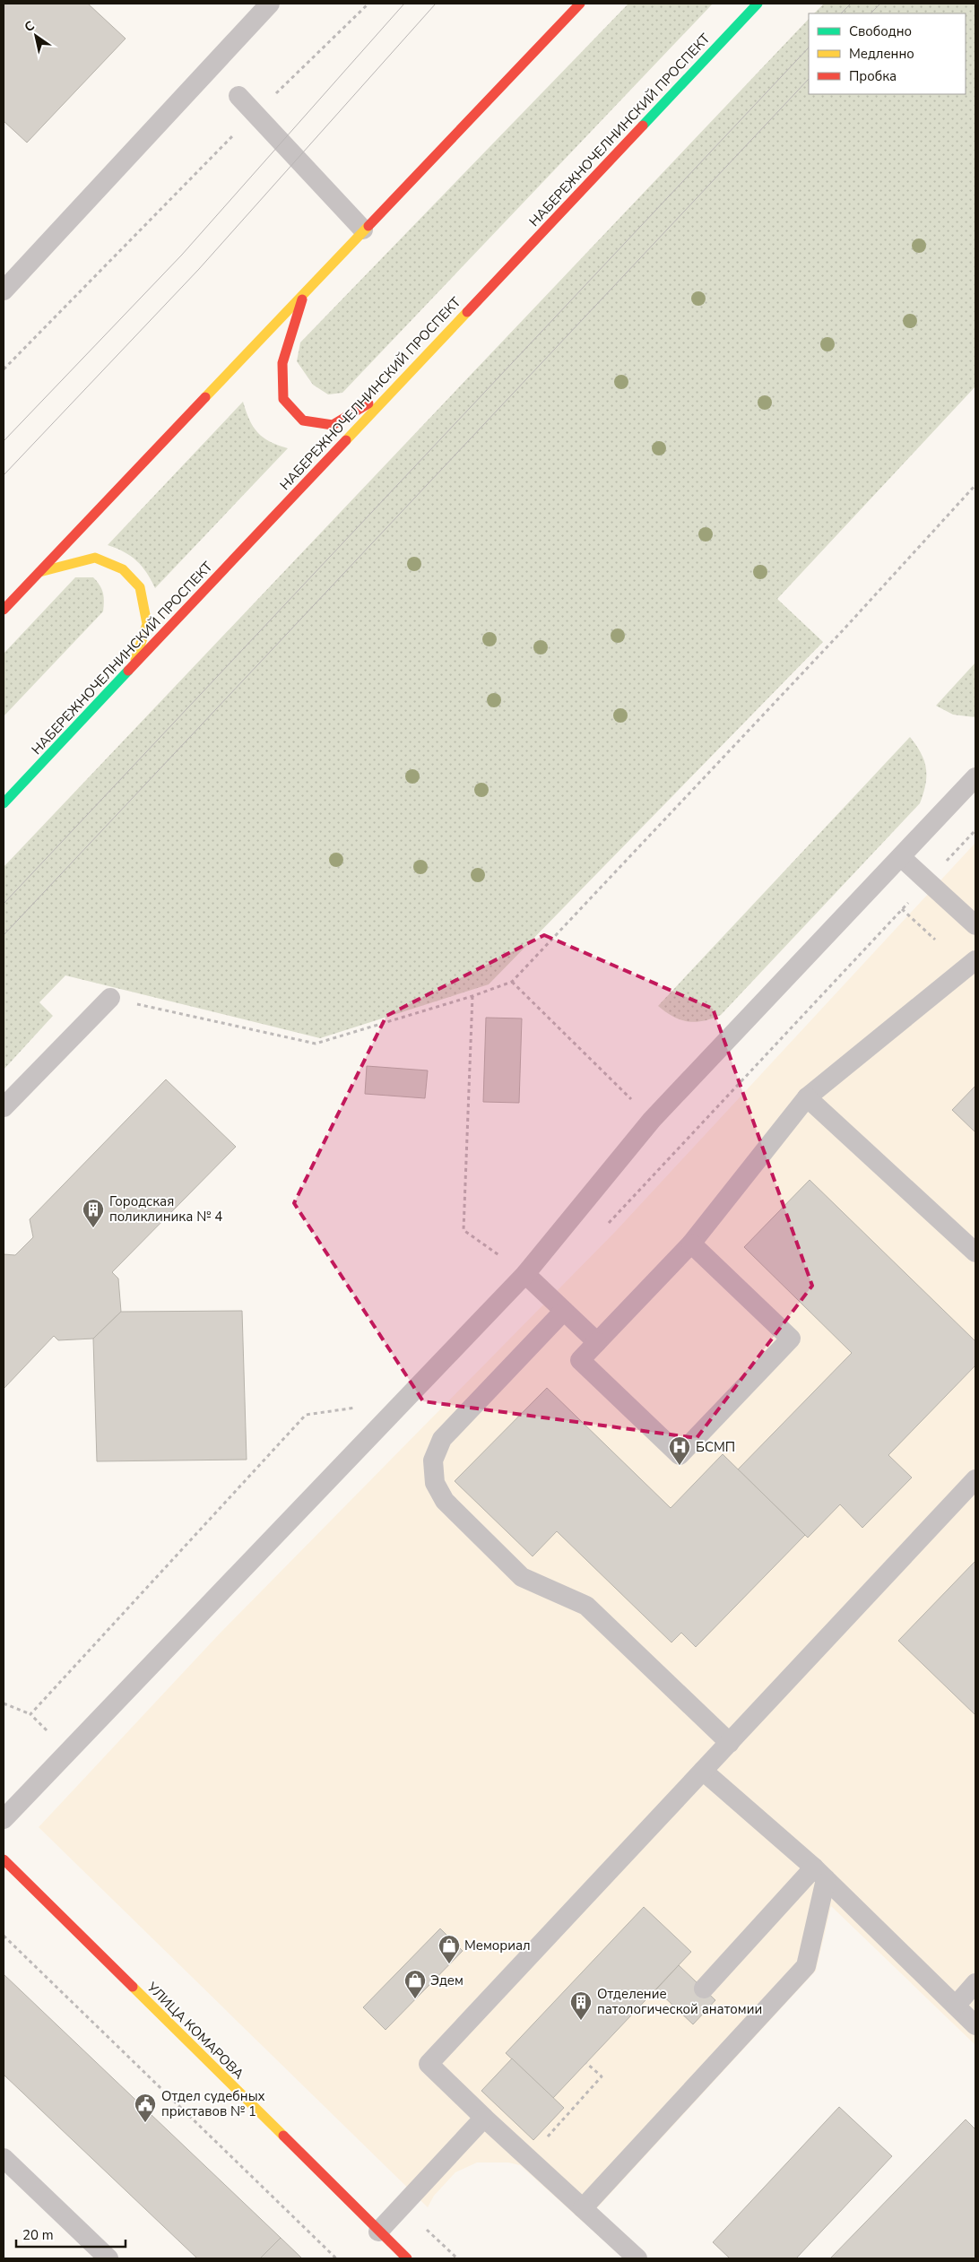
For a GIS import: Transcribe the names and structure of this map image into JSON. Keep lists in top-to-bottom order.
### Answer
{
  "streets": {
    "main road": ["НАБЕРЕЖНОЧЕЛНИНСКИЙ ПРОСПЕКТ", "УЛИЦА КОМАРОВА"]
  },
  "places": {
    "building": ["Городская поликлиника № 4", "Отделение патологической анатомии"],
    "hospital": ["БСМП"],
    "shop": ["Мемориал", "Эдем"],
    "public building": ["Отдел судебных приставов № 1"]
  },
  "legend": ["Свободно", "Медленно", "Пробка"],
  "scale_bar": "20 m",
  "north": "top left"
}
